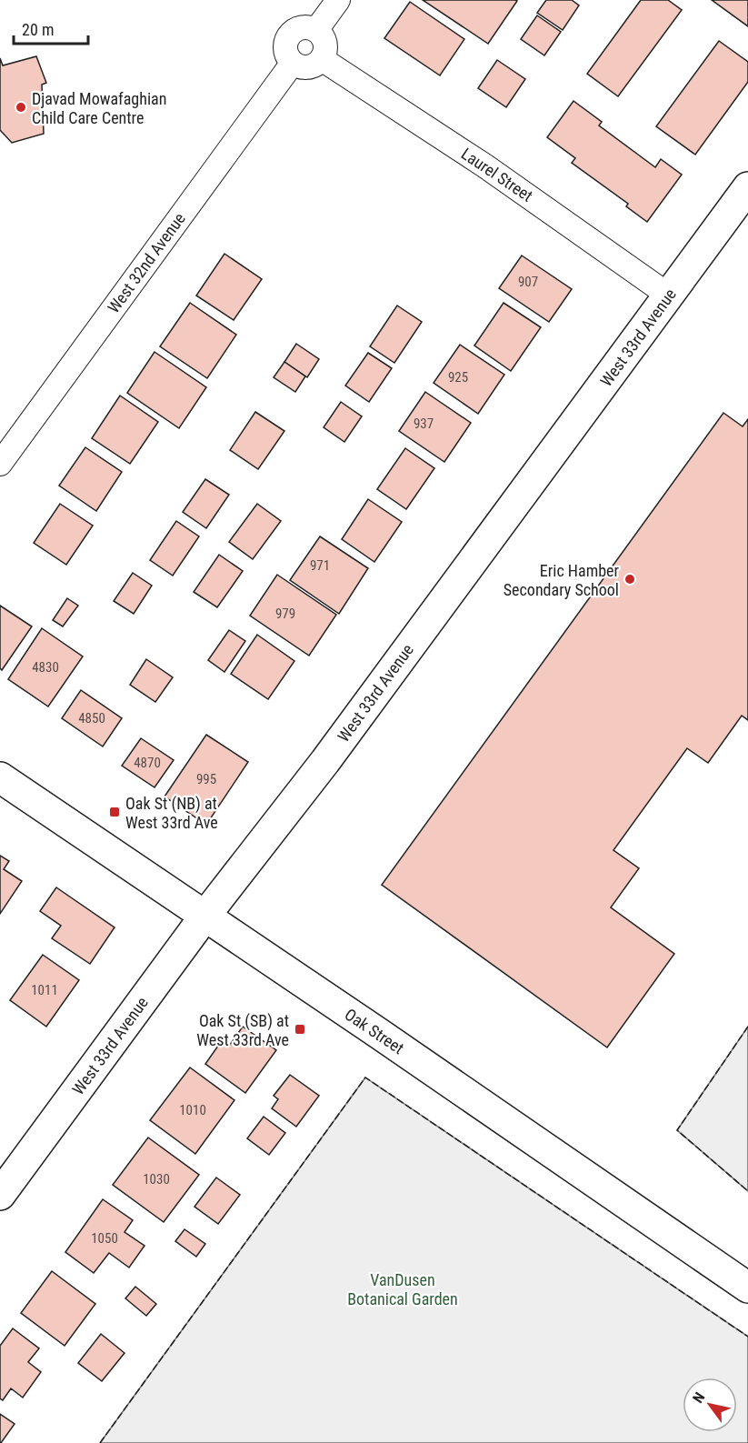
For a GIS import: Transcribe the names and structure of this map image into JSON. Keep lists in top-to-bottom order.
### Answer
{
  "streets": {
    "street": [
      "Laurel Street",
      "West 32nd Avenue",
      "West 33rd Avenue",
      "Oak Street"
    ]
  },
  "crossings": [
    ["Laurel Street", "West 32nd Avenue"],
    ["Laurel Street", "West 33rd Avenue"],
    ["West 33rd Avenue", "Oak Street"]
  ],
  "parks": ["VanDusen Botanical Garden"],
  "places": {
    "other": ["Djavad Mowafaghian Child Care Centre", "Eric Hamber Secondary School"],
    "transit": ["Oak St (NB) at West 33rd Ave", "Oak St (SB) at West 33rd Ave"]
  },
  "house_numbers": [
    "907",
    "925",
    "937",
    "971",
    "979",
    "4830",
    "4850",
    "4870",
    "995",
    "1011",
    "1010",
    "1030",
    "1050"
  ],
  "scale_bar": "20 m",
  "north": "top left"
}
